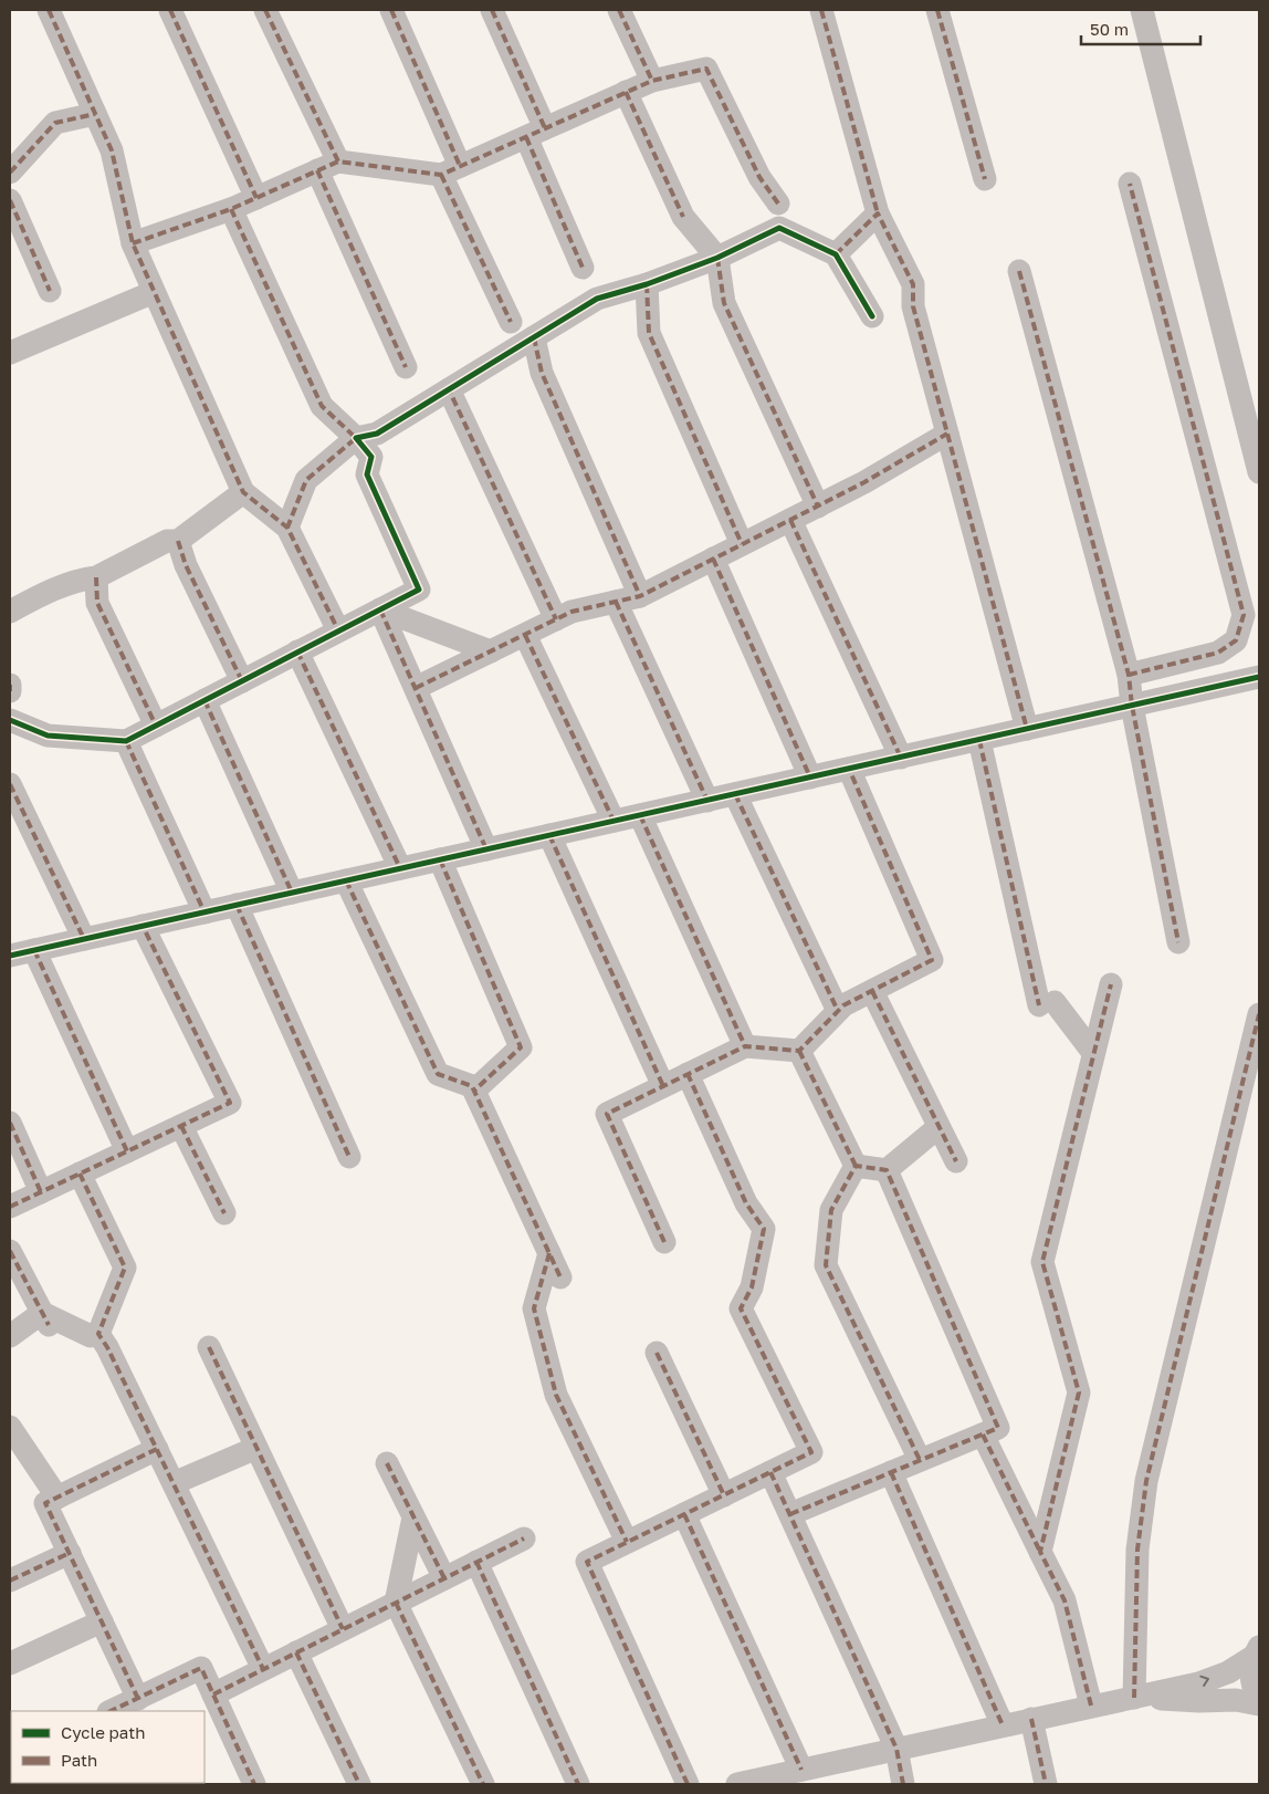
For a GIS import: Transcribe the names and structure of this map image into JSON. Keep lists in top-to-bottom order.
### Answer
{
  "legend": ["Cycle path", "Path"],
  "scale_bar": "50 m"
}
